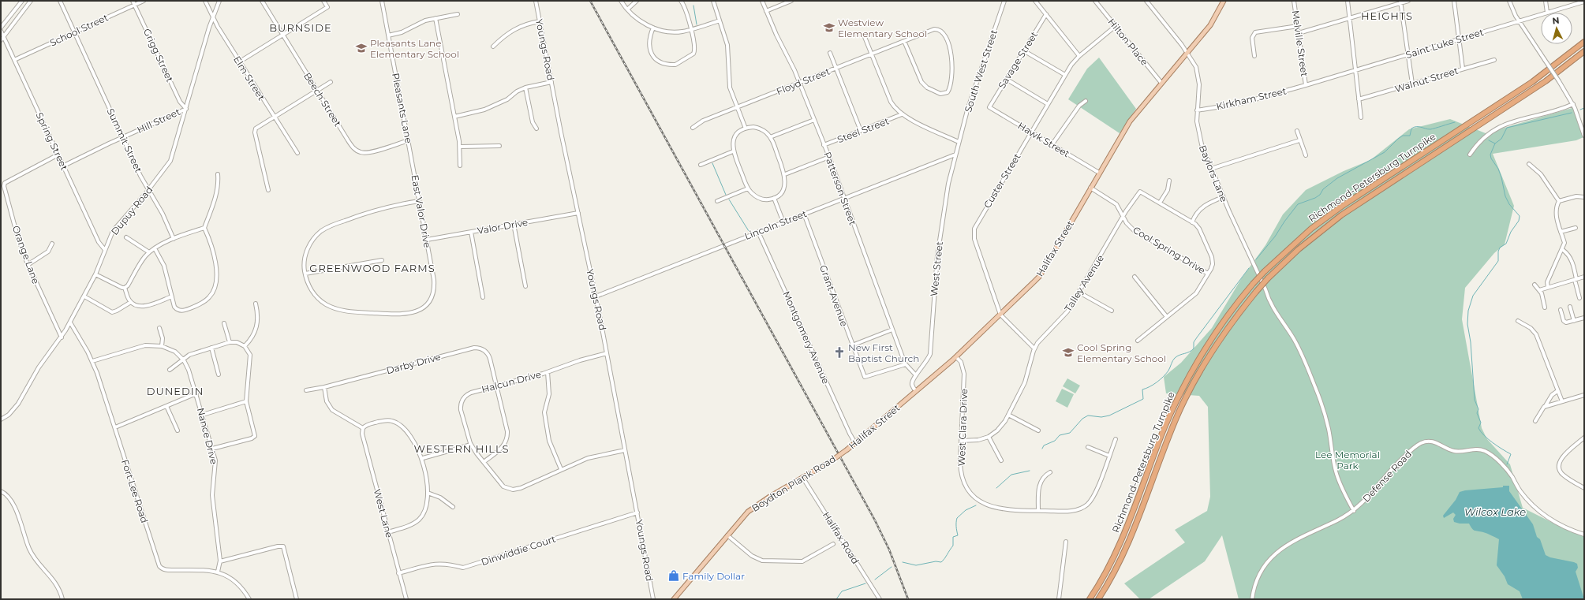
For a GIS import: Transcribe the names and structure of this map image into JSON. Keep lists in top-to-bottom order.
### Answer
{
  "streets": {
    "highway": ["Richmond-Petersburg Turnpike"],
    "main road": ["Halifax Street", "Boydton Plank Road"],
    "street": [
      "School Street",
      "Hilton Place",
      "Melville Street",
      "Saint Luke Street",
      "Youngs Road",
      "Grigg Street",
      "Savage Street",
      "South West Street",
      "Elm Street",
      "Walnut Street",
      "Floyd Street",
      "Kirkham Street",
      "Beech Street",
      "Pleasants Lane",
      "Hill Street",
      "Steel Street",
      "Hawk Street",
      "Summit Street",
      "Spring Street",
      "Baylors Lane",
      "Custer Street",
      "Patterson Street",
      "Dupuy Road",
      "East Valor Drive",
      "Lincoln Street",
      "Valor Drive",
      "Cool Spring Drive",
      "Orange Lane",
      "West Street",
      "Talley Avenue",
      "Grant Avenue",
      "Montgomery Avenue",
      "Darby Drive",
      "Halcun Drive",
      "West Clara Drive",
      "Nance Drive",
      "Defense Road",
      "Fort Lee Road",
      "West Lane",
      "Halifax Road",
      "Dinwiddie Court"
    ]
  },
  "crossings": [
    ["School Street", "Grigg Street"],
    ["School Street", "Summit Street"],
    ["School Street", "Spring Street"],
    ["Hilton Place", "Custer Street"],
    ["Hilton Place", "Halifax Street"],
    ["Melville Street", "Saint Luke Street"],
    ["Melville Street", "Kirkham Street"],
    ["Saint Luke Street", "Kirkham Street"],
    ["Youngs Road", "Lincoln Street"],
    ["Youngs Road", "Valor Drive"],
    ["Youngs Road", "Halcun Drive"],
    ["Youngs Road", "Dinwiddie Court"],
    ["Grigg Street", "Hill Street"],
    ["Grigg Street", "Dupuy Road"],
    ["Savage Street", "Hawk Street"],
    ["South West Street", "West Street"],
    ["Elm Street", "Dupuy Road"],
    ["Floyd Street", "Patterson Street"],
    ["Kirkham Street", "Baylors Lane"],
    ["Beech Street", "Pleasants Lane"],
    ["Pleasants Lane", "East Valor Drive"],
    ["Hill Street", "Summit Street"],
    ["Hill Street", "Spring Street"],
    ["Hill Street", "Dupuy Road"],
    ["Steel Street", "Patterson Street"],
    ["Hawk Street", "Custer Street"],
    ["Hawk Street", "Halifax Street"],
    ["Summit Street", "Dupuy Road"],
    ["Spring Street", "Dupuy Road"],
    ["Spring Street", "Orange Lane"],
    ["Baylors Lane", "Halifax Street"],
    ["Baylors Lane", "Defense Road"],
    ["Custer Street", "Halifax Street"],
    ["Custer Street", "Talley Avenue"],
    ["Patterson Street", "Lincoln Street"],
    ["Patterson Street", "West Street"],
    ["Patterson Street", "Grant Avenue"],
    ["Dupuy Road", "Orange Lane"],
    ["Dupuy Road", "Fort Lee Road"],
    ["East Valor Drive", "Valor Drive"],
    ["Lincoln Street", "West Street"],
    ["Lincoln Street", "Grant Avenue"],
    ["Lincoln Street", "Montgomery Avenue"],
    ["Halifax Street", "Cool Spring Drive"],
    ["Halifax Street", "Montgomery Avenue"],
    ["Halifax Street", "West Clara Drive"],
    ["Halifax Street", "Boydton Plank Road"],
    ["Cool Spring Drive", "Talley Avenue"],
    ["Darby Drive", "Halcun Drive"],
    ["Nance Drive", "Fort Lee Road"],
    ["Boydton Plank Road", "Halifax Road"],
    ["West Lane", "Dinwiddie Court"]
  ],
  "districts": [
    "HEIGHTS",
    "BURNSIDE",
    "GREENWOOD FARMS",
    "DUNEDIN",
    "WESTERN HILLS"
  ],
  "water": ["Wilcox Lake"],
  "parks": ["Lee Memorial Park"],
  "places": {
    "school or university": ["Westview Elementary School", "Pleasants Lane Elementary School", "Cool Spring Elementary School"],
    "church": ["New First Baptist Church"],
    "shop": ["Family Dollar"]
  },
  "north": "top"
}
